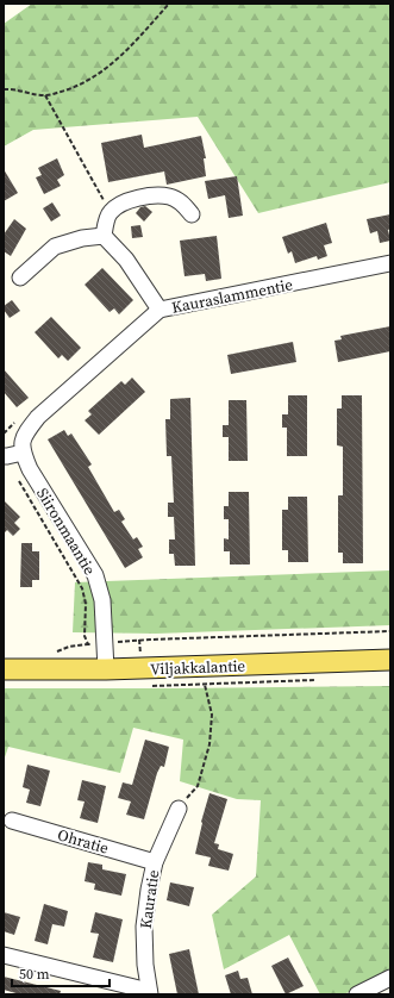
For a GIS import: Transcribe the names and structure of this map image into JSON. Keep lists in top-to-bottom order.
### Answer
{
  "streets": {
    "main road": ["Viljakkalantie"],
    "street": [
      "Kauraslammentie",
      "Siironmaantie",
      "Ohratie",
      "Kauratie"
    ]
  },
  "crossings": [
    ["Kauraslammentie", "Siironmaantie"],
    ["Siironmaantie", "Viljakkalantie"],
    ["Ohratie", "Kauratie"]
  ],
  "scale_bar": "50 m"
}
